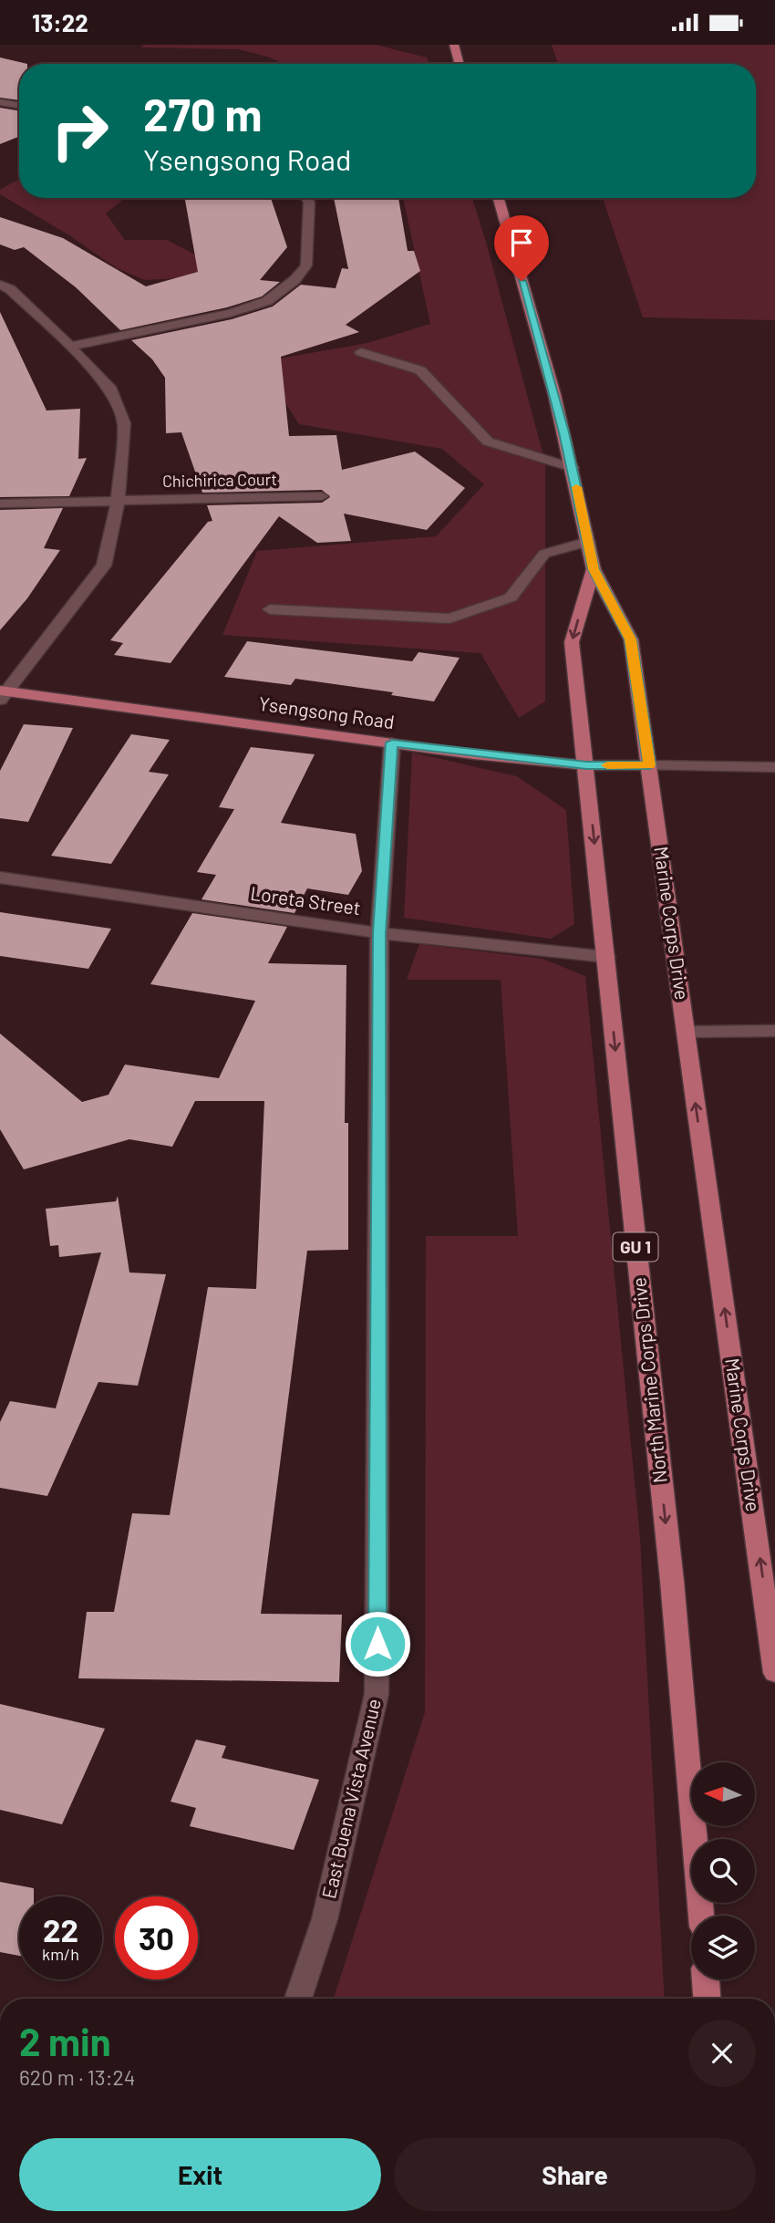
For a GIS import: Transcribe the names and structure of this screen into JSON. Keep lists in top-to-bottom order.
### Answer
{
  "streets": {
    "main road": [
      "Ysengsong Road",
      "Marine Corps Drive",
      "GU 1",
      "North Marine Corps Drive"
    ],
    "street": ["Chichirica Court", "Loreta Street", "East Buena Vista Avenue"]
  },
  "crossings": [
    ["Ysengsong Road", "Marine Corps Drive"],
    ["Ysengsong Road", "North Marine Corps Drive"],
    ["Ysengsong Road", "East Buena Vista Avenue"],
    ["Loreta Street", "North Marine Corps Drive"],
    ["Loreta Street", "East Buena Vista Avenue"],
    ["Marine Corps Drive", "North Marine Corps Drive"]
  ],
  "one_way": ["Marine Corps Drive", "North Marine Corps Drive"],
  "north": "left",
  "page": {
    "status": "13:22",
    "turn": ["270 m", "Ysengsong Road"],
    "speed": "22 km/h",
    "limit": "30",
    "heading": ["2 min", "620 m · 13:24"],
    "buttons": ["Exit", "Share"]
  }
}
